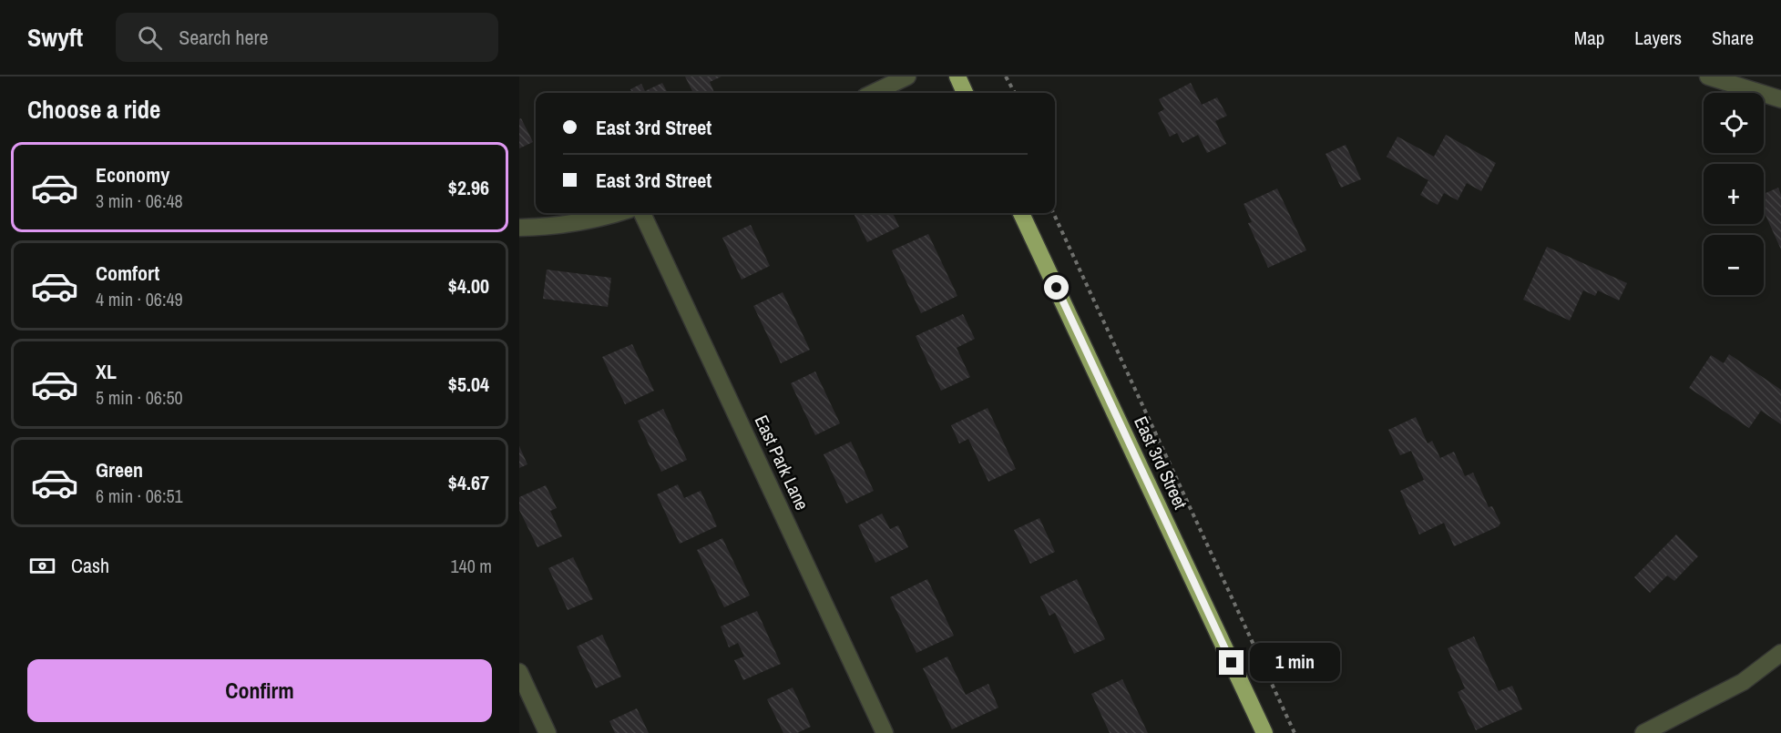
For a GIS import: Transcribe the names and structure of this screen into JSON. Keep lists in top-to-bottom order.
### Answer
{
  "streets": {
    "highway": ["East 3rd Street"],
    "street": ["East Park Lane"]
  },
  "page": {
    "header": "Swyft",
    "search": "Search here",
    "nav": ["Map", "Layers", "Share"],
    "heading": "Choose a ride",
    "map_buttons": ["+", "−"],
    "banner": ["East 3rd Street", "East 3rd Street"],
    "list": [
      {
        "name": "Economy",
        "note": "3 min · 06:48",
        "value": "$2.96"
      },
      {
        "name": "Comfort",
        "note": "4 min · 06:49",
        "value": "$4.00"
      },
      {
        "name": "XL",
        "note": "5 min · 06:50",
        "value": "$5.04"
      },
      {
        "name": "Green",
        "note": "6 min · 06:51",
        "value": "$4.67"
      }
    ],
    "pay": ["Cash", "140 m"],
    "bubble": "1 min",
    "buttons": "Confirm"
  }
}
